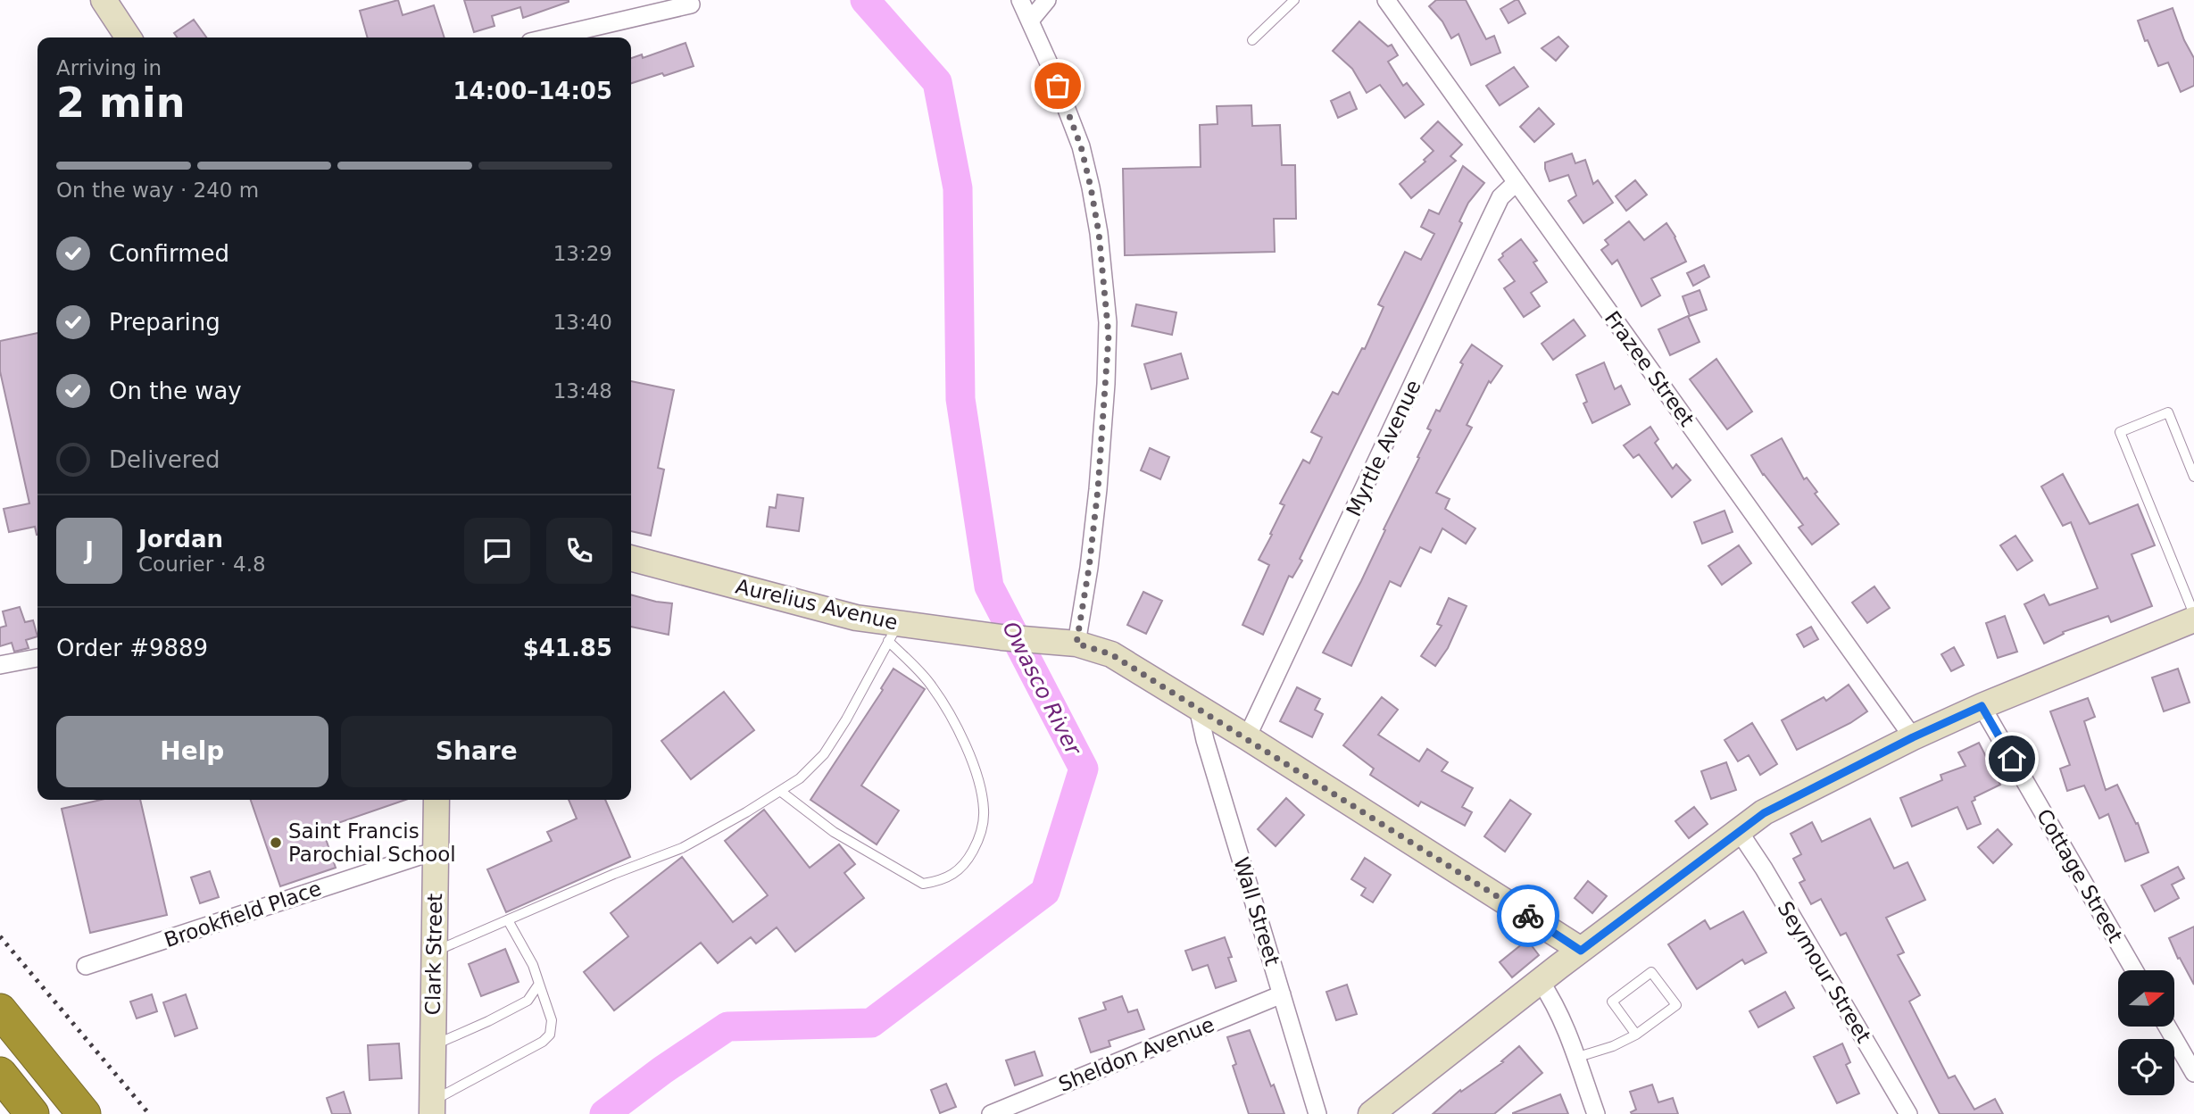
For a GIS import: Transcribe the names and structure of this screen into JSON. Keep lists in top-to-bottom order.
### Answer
{
  "streets": {
    "street": [
      "Frazee Street",
      "Myrtle Avenue",
      "Aurelius Avenue",
      "Cottage Street",
      "Wall Street",
      "Brookfield Place",
      "Clark Street",
      "Seymour Street",
      "Sheldon Avenue"
    ]
  },
  "crossings": [
    ["Frazee Street", "Myrtle Avenue"],
    ["Myrtle Avenue", "Aurelius Avenue"],
    ["Aurelius Avenue", "Wall Street"],
    ["Wall Street", "Sheldon Avenue"],
    ["Brookfield Place", "Clark Street"]
  ],
  "water": ["Owasco River"],
  "places": ["Saint Francis Parochial School"],
  "north": "right",
  "page": {
    "heading": ["2 min", "Arriving in", "14:00–14:05"],
    "panel": [
      "Jordan",
      "Courier · 4.8",
      "Order #9889",
      "$41.85"
    ],
    "bar": "On the way · 240 m",
    "list": [
      ["Confirmed", "13:29"],
      ["Preparing", "13:40"],
      ["On the way", "13:48"],
      "Delivered"
    ],
    "round": "J",
    "buttons": ["Help", "Share"]
  }
}
